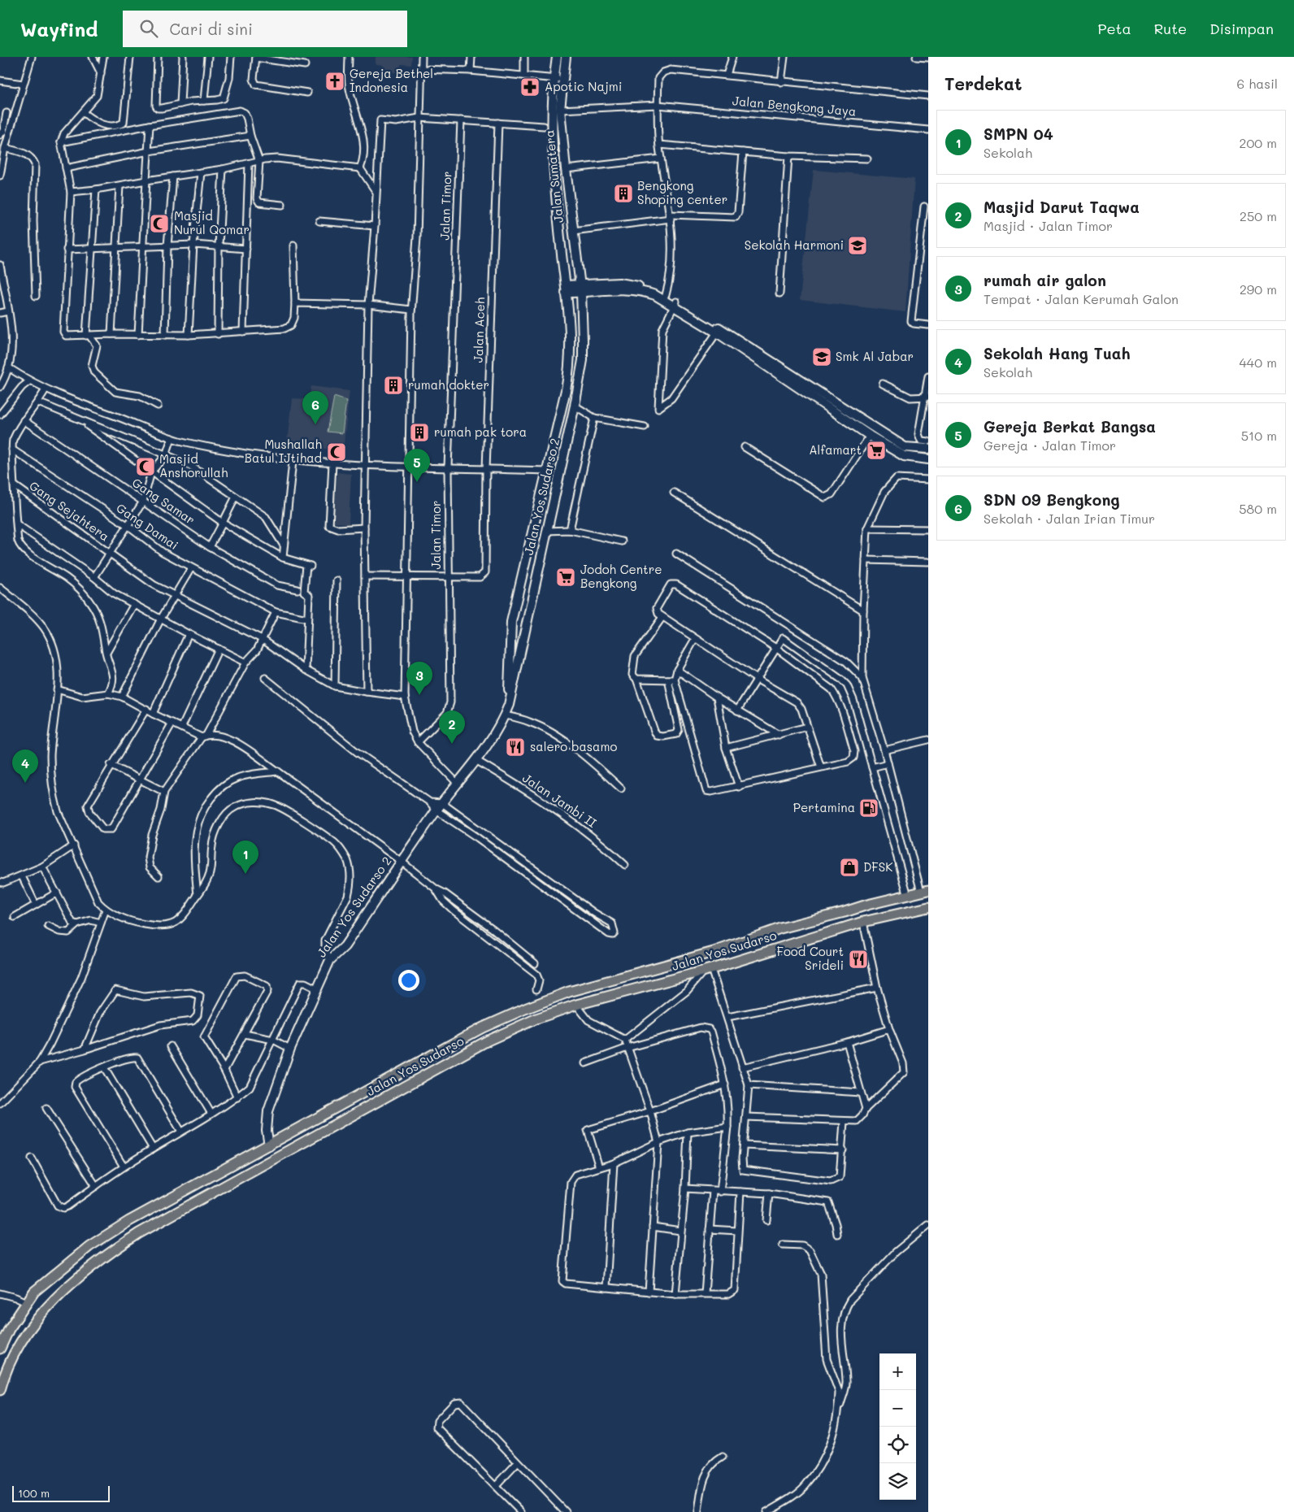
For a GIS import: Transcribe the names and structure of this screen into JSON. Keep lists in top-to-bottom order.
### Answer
{
  "streets": {
    "main road": ["Jalan Sumatera", "Jalan Yos Sudarso 2", "Jalan Yos Sudarso"],
    "street": [
      "Jalan Bengkong Jaya",
      "Jalan Timor",
      "Jalan Aceh",
      "Gang Samar",
      "Gang Sejahtera",
      "Gang Damai",
      "Jalan Jambi II"
    ]
  },
  "crossings": [
    ["Jalan Bengkong Jaya", "Jalan Sumatera"],
    ["Jalan Sumatera", "Jalan Yos Sudarso 2"],
    ["Jalan Timor", "Jalan Aceh"],
    ["Jalan Yos Sudarso 2", "Jalan Jambi II"],
    ["Jalan Yos Sudarso 2", "Jalan Yos Sudarso"]
  ],
  "places": {
    "church": ["Gereja Bethel Indonesia"],
    "pharmacy": ["Apotic Najmi"],
    "building": ["Bengkong Shoping center", "rumah dokter", "rumah pak tora"],
    "mosque": ["Masjid Nurul Qomar", "Mushallah Batul IJtihad", "Masjid Anshorullah"],
    "school or university": ["Sekolah Harmoni", "Smk Al Jabar"],
    "supermarket": ["Alfamart", "Jodoh Centre Bengkong"],
    "restaurant": ["salero basamo", "Food Court Srideli"],
    "fuel station": ["Pertamina"],
    "shop": ["DFSK"]
  },
  "scale_bar": "100 m",
  "page": {
    "header": "Wayfind",
    "search": "Cari di sini",
    "nav": ["Peta", "Rute", "Disimpan"],
    "heading": ["Terdekat", "6 hasil"],
    "list": [
      {
        "mark": "1",
        "name": "SMPN 04",
        "note": "Sekolah",
        "value": "200 m"
      },
      {
        "mark": "2",
        "name": "Masjid Darut Taqwa",
        "note": "Masjid · Jalan Timor",
        "value": "250 m"
      },
      {
        "mark": "3",
        "name": "rumah air galon",
        "note": "Tempat · Jalan Kerumah Galon",
        "value": "290 m"
      },
      {
        "mark": "4",
        "name": "Sekolah Hang Tuah",
        "note": "Sekolah",
        "value": "440 m"
      },
      {
        "mark": "5",
        "name": "Gereja Berkat Bangsa",
        "note": "Gereja · Jalan Timor",
        "value": "510 m"
      },
      {
        "mark": "6",
        "name": "SDN 09 Bengkong",
        "note": "Sekolah · Jalan Irian Timur",
        "value": "580 m"
      }
    ],
    "pins": [
      "6",
      "5",
      "3",
      "2",
      "4",
      "1"
    ],
    "map_buttons": ["+", "−"],
    "scale": "100 m"
  }
}
